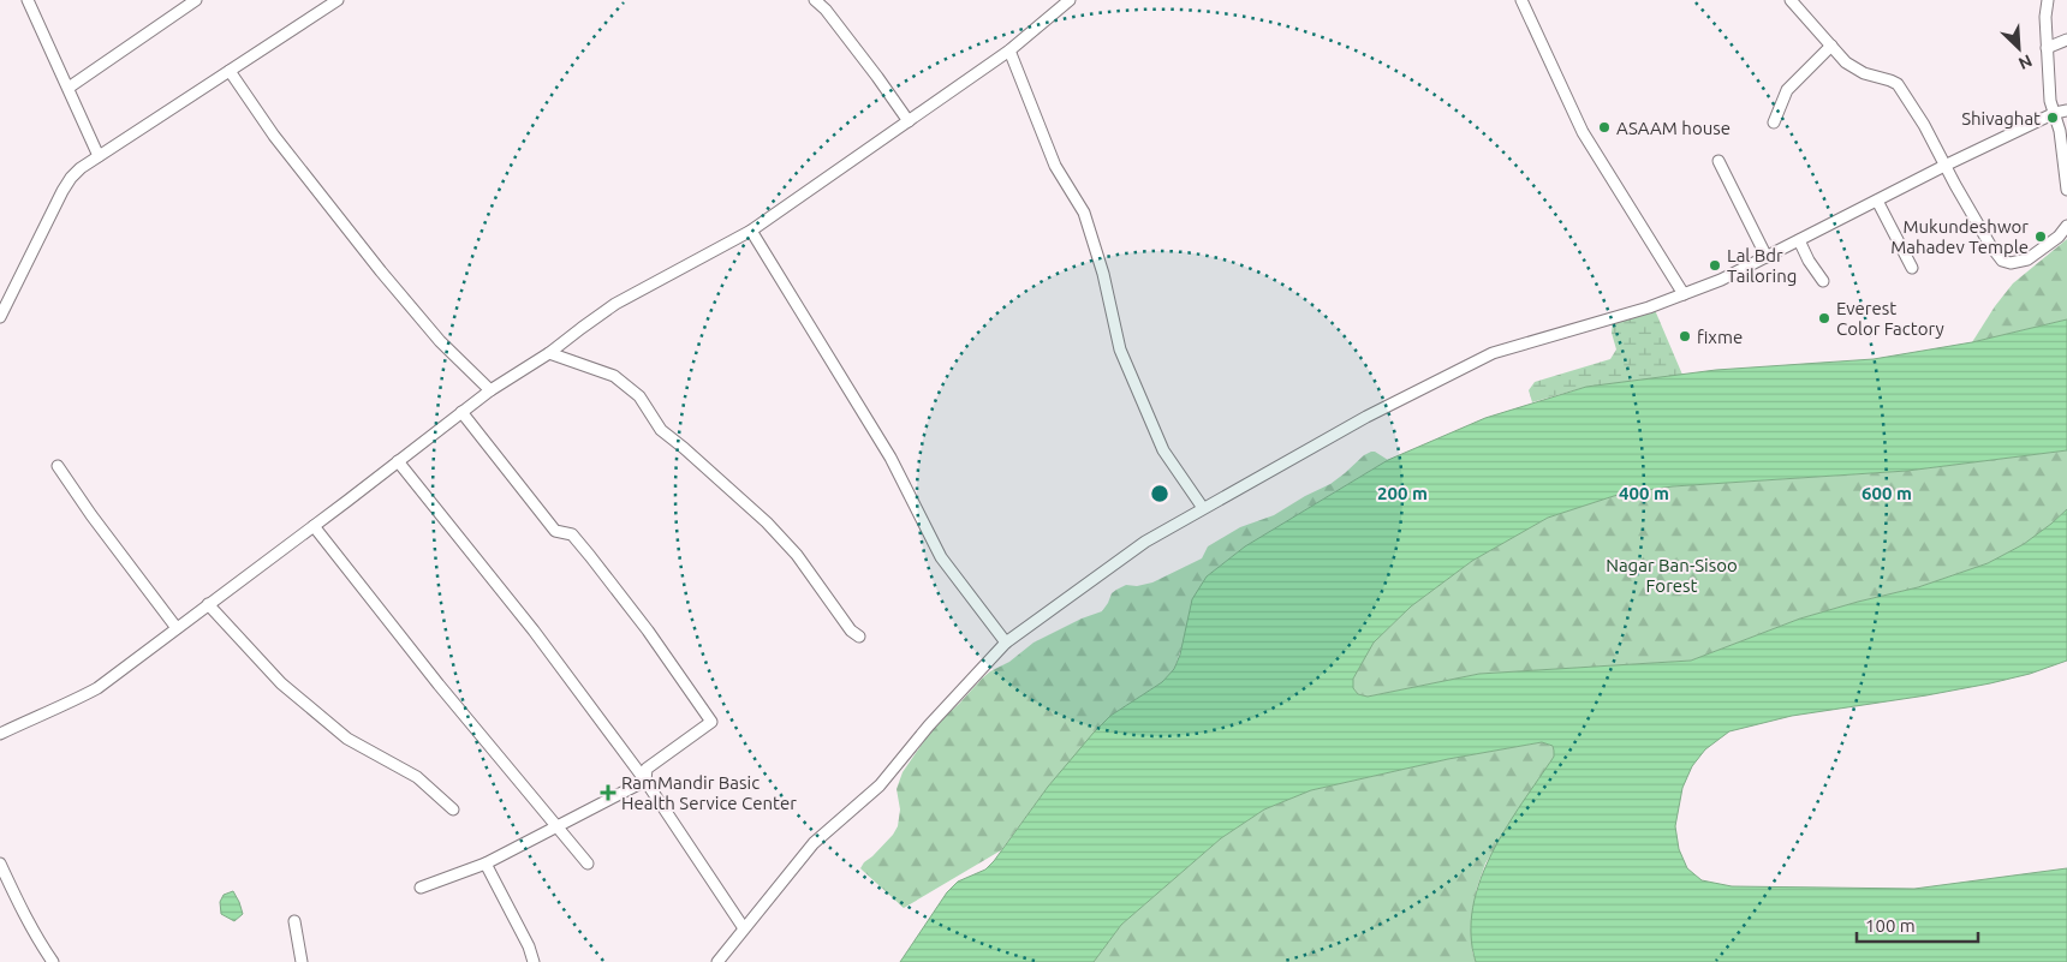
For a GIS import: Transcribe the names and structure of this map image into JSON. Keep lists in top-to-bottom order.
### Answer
{
  "parks": ["Nagar Ban-Sisoo Forest"],
  "places": {
    "other": [
      "Shivaghat",
      "ASAAM house",
      "Mukundeshwor Mahadev Temple",
      "Lal Bdr Tailoring",
      "Everest Color Factory",
      "fixme"
    ],
    "health": ["RamMandir Basic Health Service Center"]
  },
  "scale_bar": "100 m",
  "north": "bottom right",
  "rings": ["200 m", "400 m", "600 m"]
}
